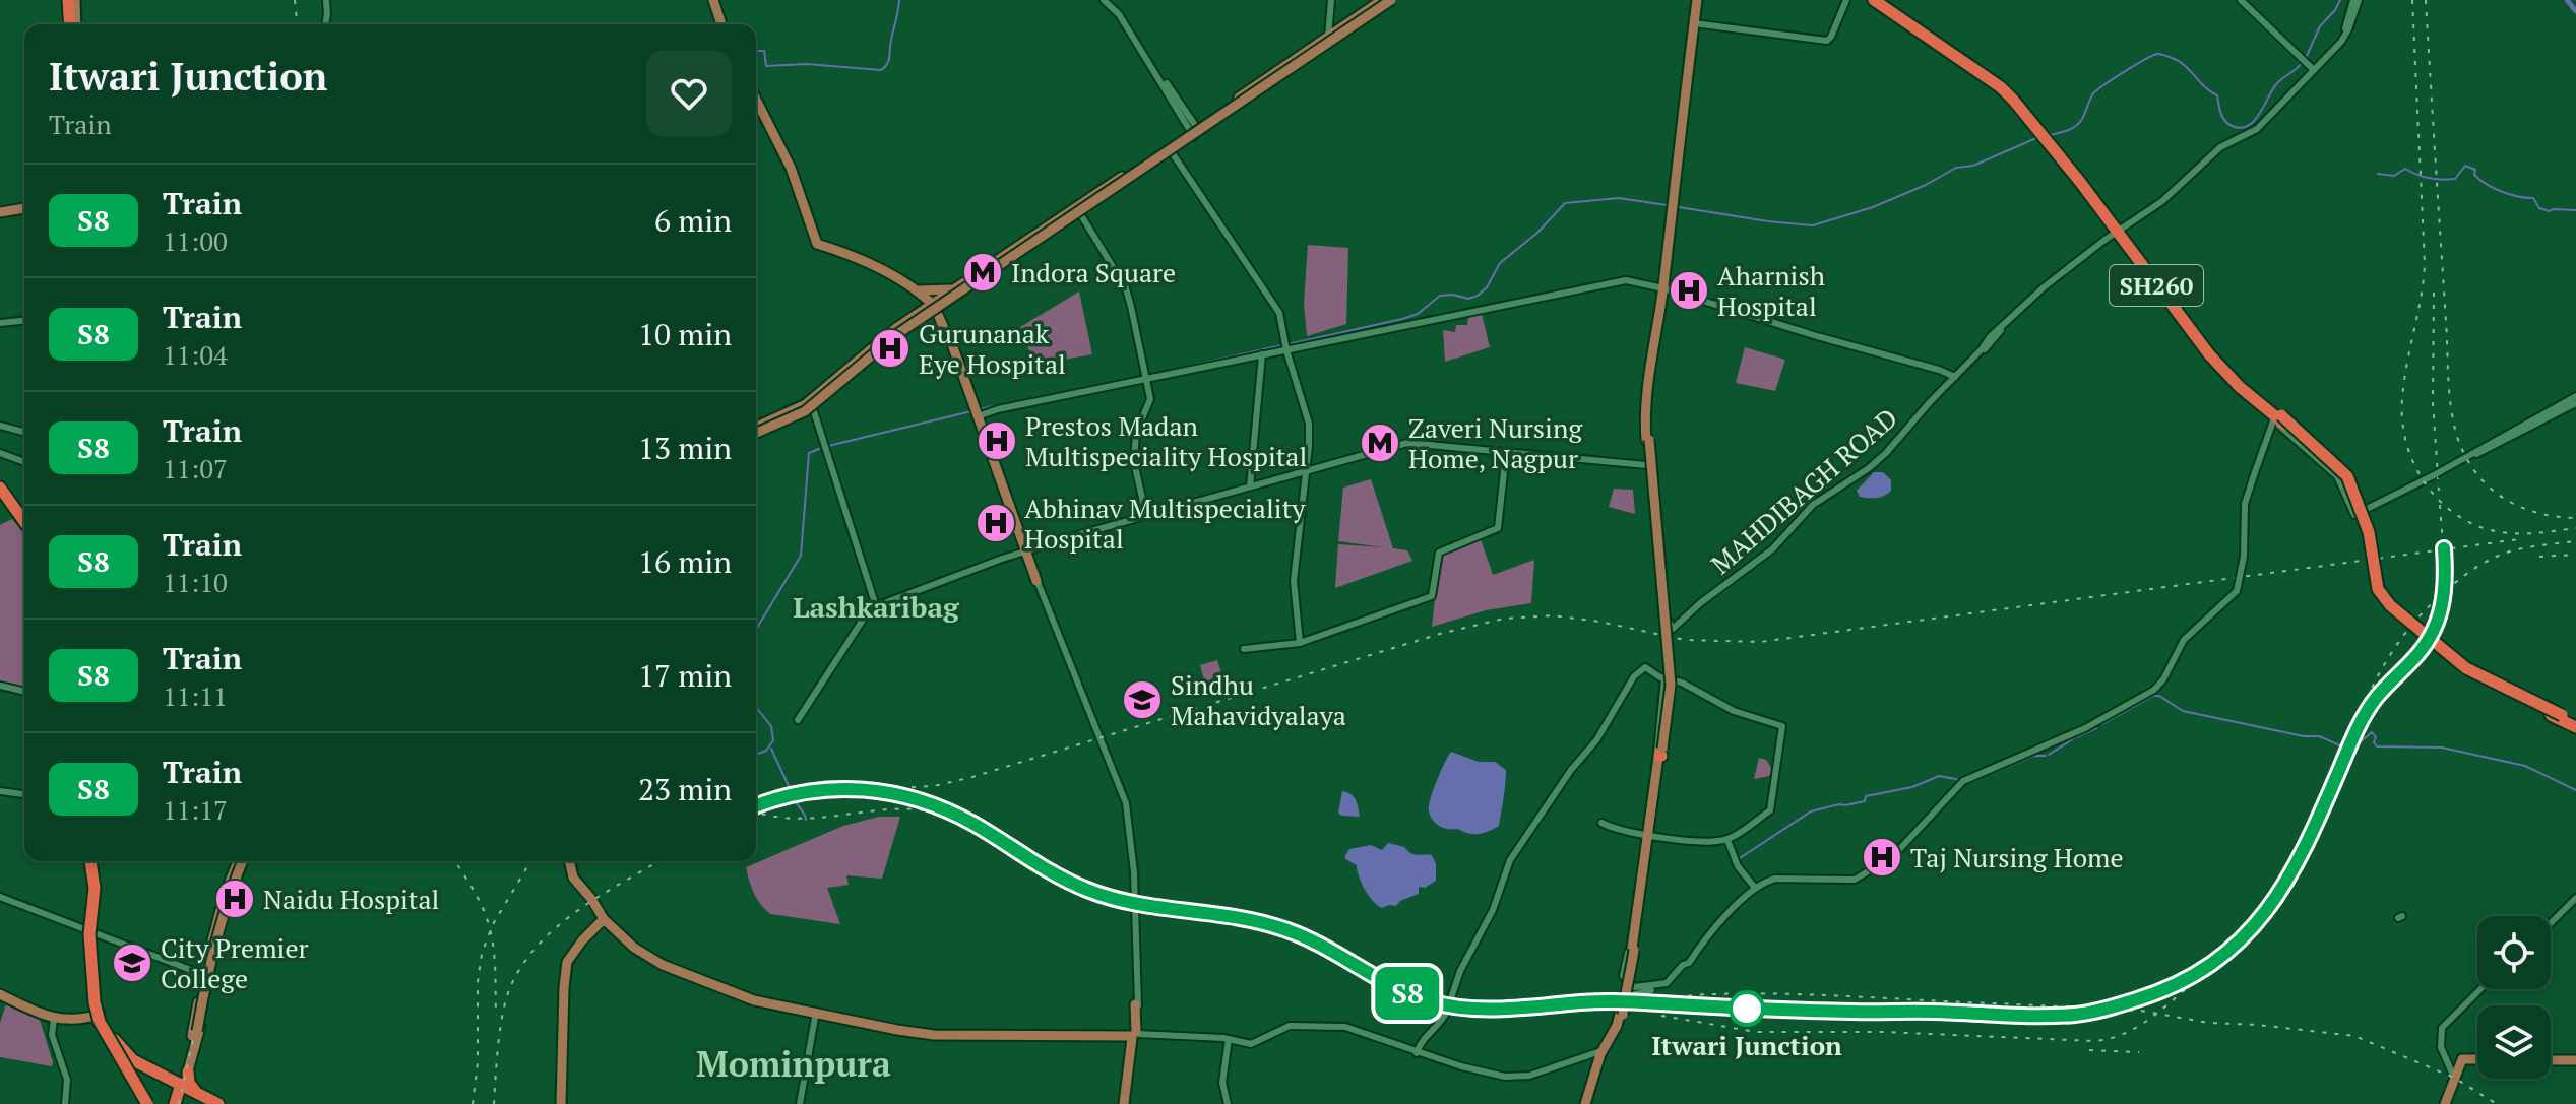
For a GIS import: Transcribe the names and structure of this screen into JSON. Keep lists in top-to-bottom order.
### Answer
{
  "streets": {
    "highway": ["SH260"],
    "street": ["MAHDIBAGH ROAD"]
  },
  "crossings": [
    ["SH260", "MAHDIBAGH ROAD"]
  ],
  "districts": ["Lashkaribag", "Mominpura"],
  "places": {
    "metro station": ["Indora Square", "Zaveri Nursing Home, Nagpur"],
    "hospital": [
      "Aharnish Hospital",
      "Gurunanak Eye Hospital",
      "Prestos Madan Multispeciality Hospital",
      "Abhinav Multispeciality Hospital",
      "Taj Nursing Home",
      "Naidu Hospital"
    ],
    "school or university": ["Sindhu Mahavidyalaya", "City Premier College"],
    "other": ["Itwari Junction"]
  },
  "page": {
    "on_map": "S8",
    "heading": ["Itwari Junction", "Train"],
    "list": [
      {
        "mark": "S8",
        "name": "Train",
        "note": "11:00",
        "value": "6 min"
      },
      {
        "mark": "S8",
        "name": "Train",
        "note": "11:04",
        "value": "10 min"
      },
      {
        "mark": "S8",
        "name": "Train",
        "note": "11:07",
        "value": "13 min"
      },
      {
        "mark": "S8",
        "name": "Train",
        "note": "11:10",
        "value": "16 min"
      },
      {
        "mark": "S8",
        "name": "Train",
        "note": "11:11",
        "value": "17 min"
      },
      {
        "mark": "S8",
        "name": "Train",
        "note": "11:17",
        "value": "23 min"
      }
    ]
  }
}
